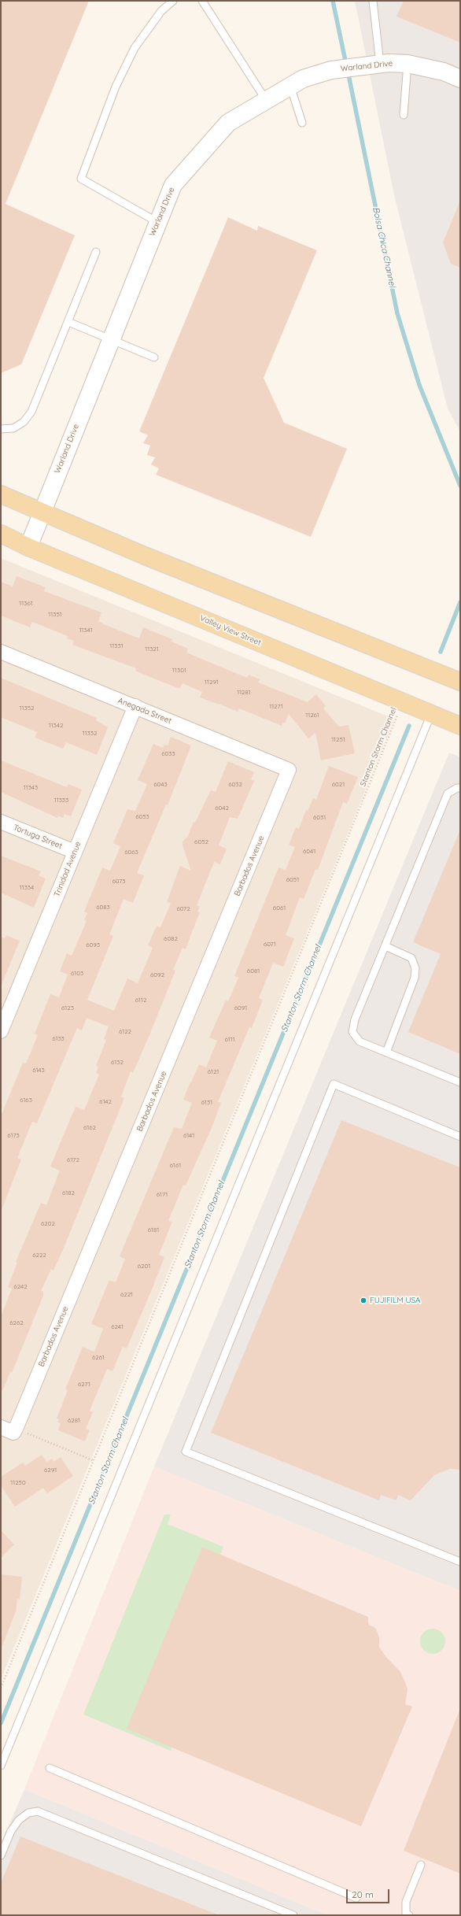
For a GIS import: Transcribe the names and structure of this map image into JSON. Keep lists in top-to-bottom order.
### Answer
{
  "streets": {
    "main road": ["Valley View Street"],
    "street": [
      "Warland Drive",
      "Anegada Street",
      "Tortuga Street",
      "Barbados Avenue",
      "Trinidad Avenue"
    ],
    "path": ["Stanton Storm Channel"]
  },
  "crossings": [
    ["Warland Drive", "Valley View Street"],
    ["Valley View Street", "Stanton Storm Channel"],
    ["Anegada Street", "Barbados Avenue"],
    ["Anegada Street", "Trinidad Avenue"],
    ["Tortuga Street", "Trinidad Avenue"]
  ],
  "water": ["Bolsa Chica Channel", "Stanton Storm Channel"],
  "places": ["FUJIFILM USA"],
  "house_numbers": [
    "11361",
    "11351",
    "11341",
    "11331",
    "11321",
    "11301",
    "11291",
    "11281",
    "11271",
    "11352",
    "11261",
    "11342",
    "11332",
    "11251",
    "6033",
    "6043",
    "6032",
    "6021",
    "11343",
    "11333",
    "6042",
    "6053",
    "6031",
    "6052",
    "6041",
    "6063",
    "6051",
    "6073",
    "11334",
    "6083",
    "6061",
    "6072",
    "6082",
    "6071",
    "6093",
    "6081",
    "6103",
    "6092",
    "6112",
    "6123",
    "6091",
    "6122",
    "6133",
    "6111",
    "6132",
    "6143",
    "6121",
    "6163",
    "6142",
    "6131",
    "6162",
    "6173",
    "6141",
    "6172",
    "6161",
    "6182",
    "6171",
    "6202",
    "6181",
    "6222",
    "6201",
    "6242",
    "6221",
    "6262",
    "6241",
    "6261",
    "6271",
    "6281",
    "6291",
    "11250"
  ],
  "scale_bar": "20 m"
}
